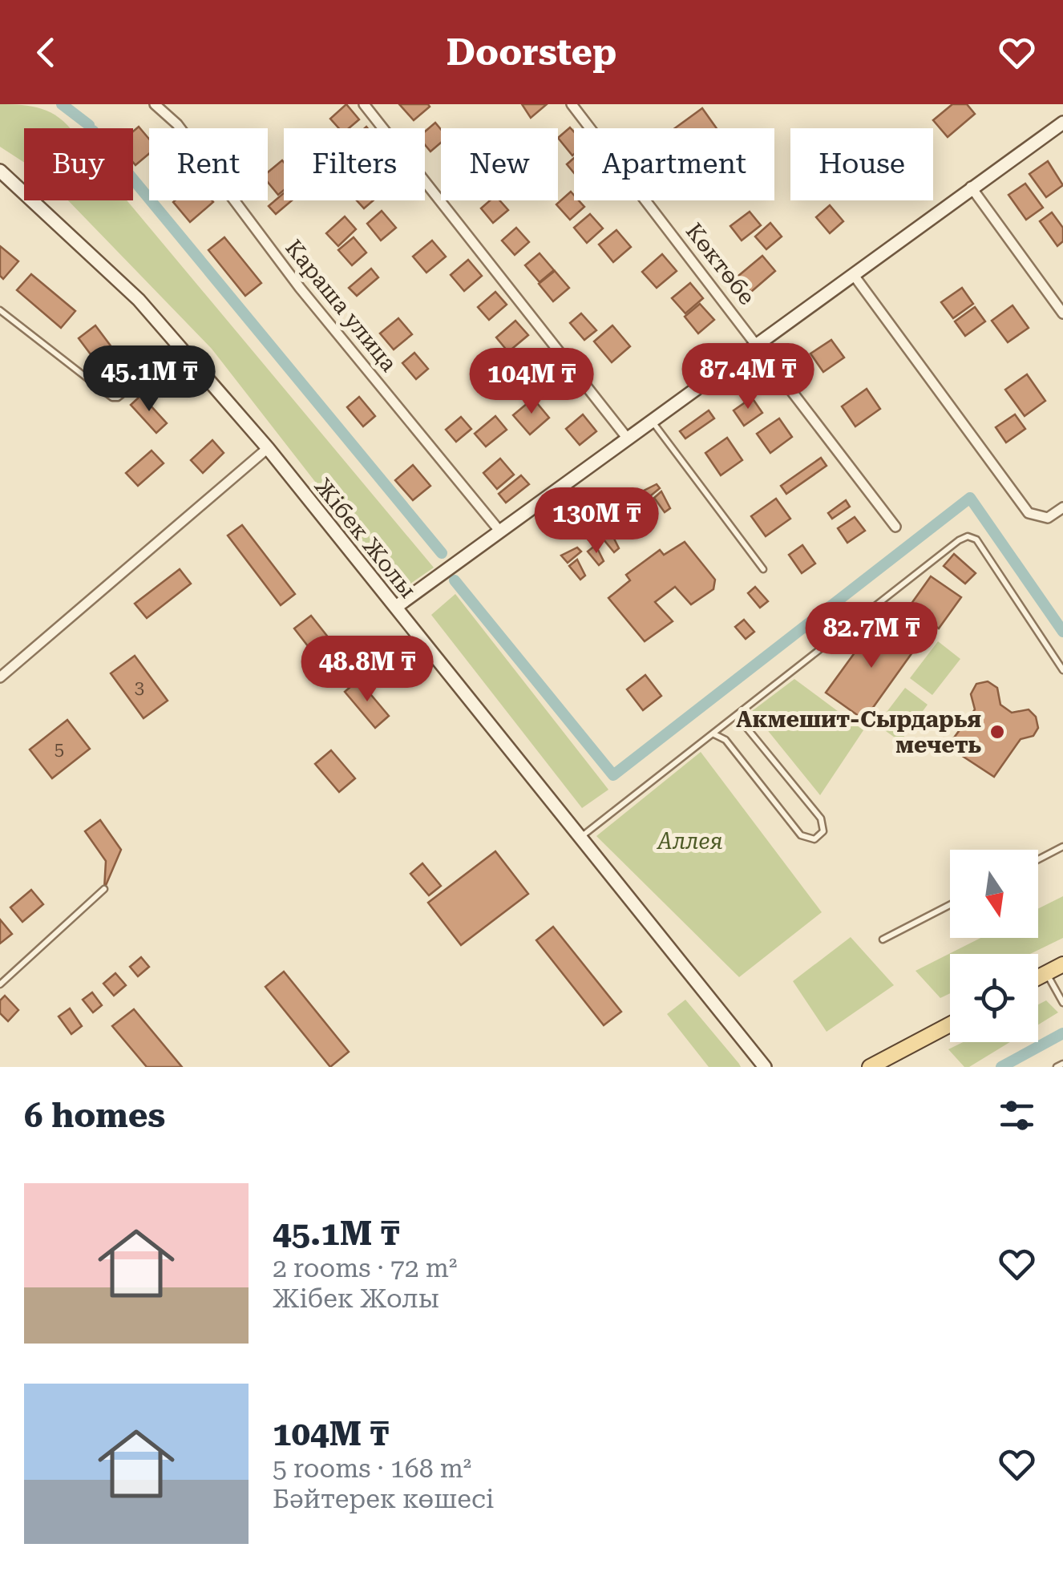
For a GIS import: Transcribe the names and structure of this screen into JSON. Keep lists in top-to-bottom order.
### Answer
{
  "streets": {
    "main road": ["Жібек Жолы"],
    "street": ["Көктөбе", "Караша улица"]
  },
  "parks": ["Аллея"],
  "places": ["Акмешит-Сырдарья мечеть"],
  "house_numbers": ["3", "5"],
  "north": "bottom",
  "page": {
    "header": "Doorstep",
    "chip": [
      "Buy",
      "Rent",
      "Filters",
      "New",
      "Apartment",
      "House"
    ],
    "price": [
      "87.4M ₸",
      "45.1M ₸",
      "104M ₸",
      "130M ₸",
      "82.7M ₸",
      "48.8M ₸"
    ],
    "heading": "6 homes",
    "list": [
      {
        "name": "45.1M ₸",
        "note": "2 rooms · 72 m² · Жібек Жолы"
      },
      {
        "name": "104M ₸",
        "note": "5 rooms · 168 m² · Бәйтерек көшесі"
      }
    ]
  }
}
